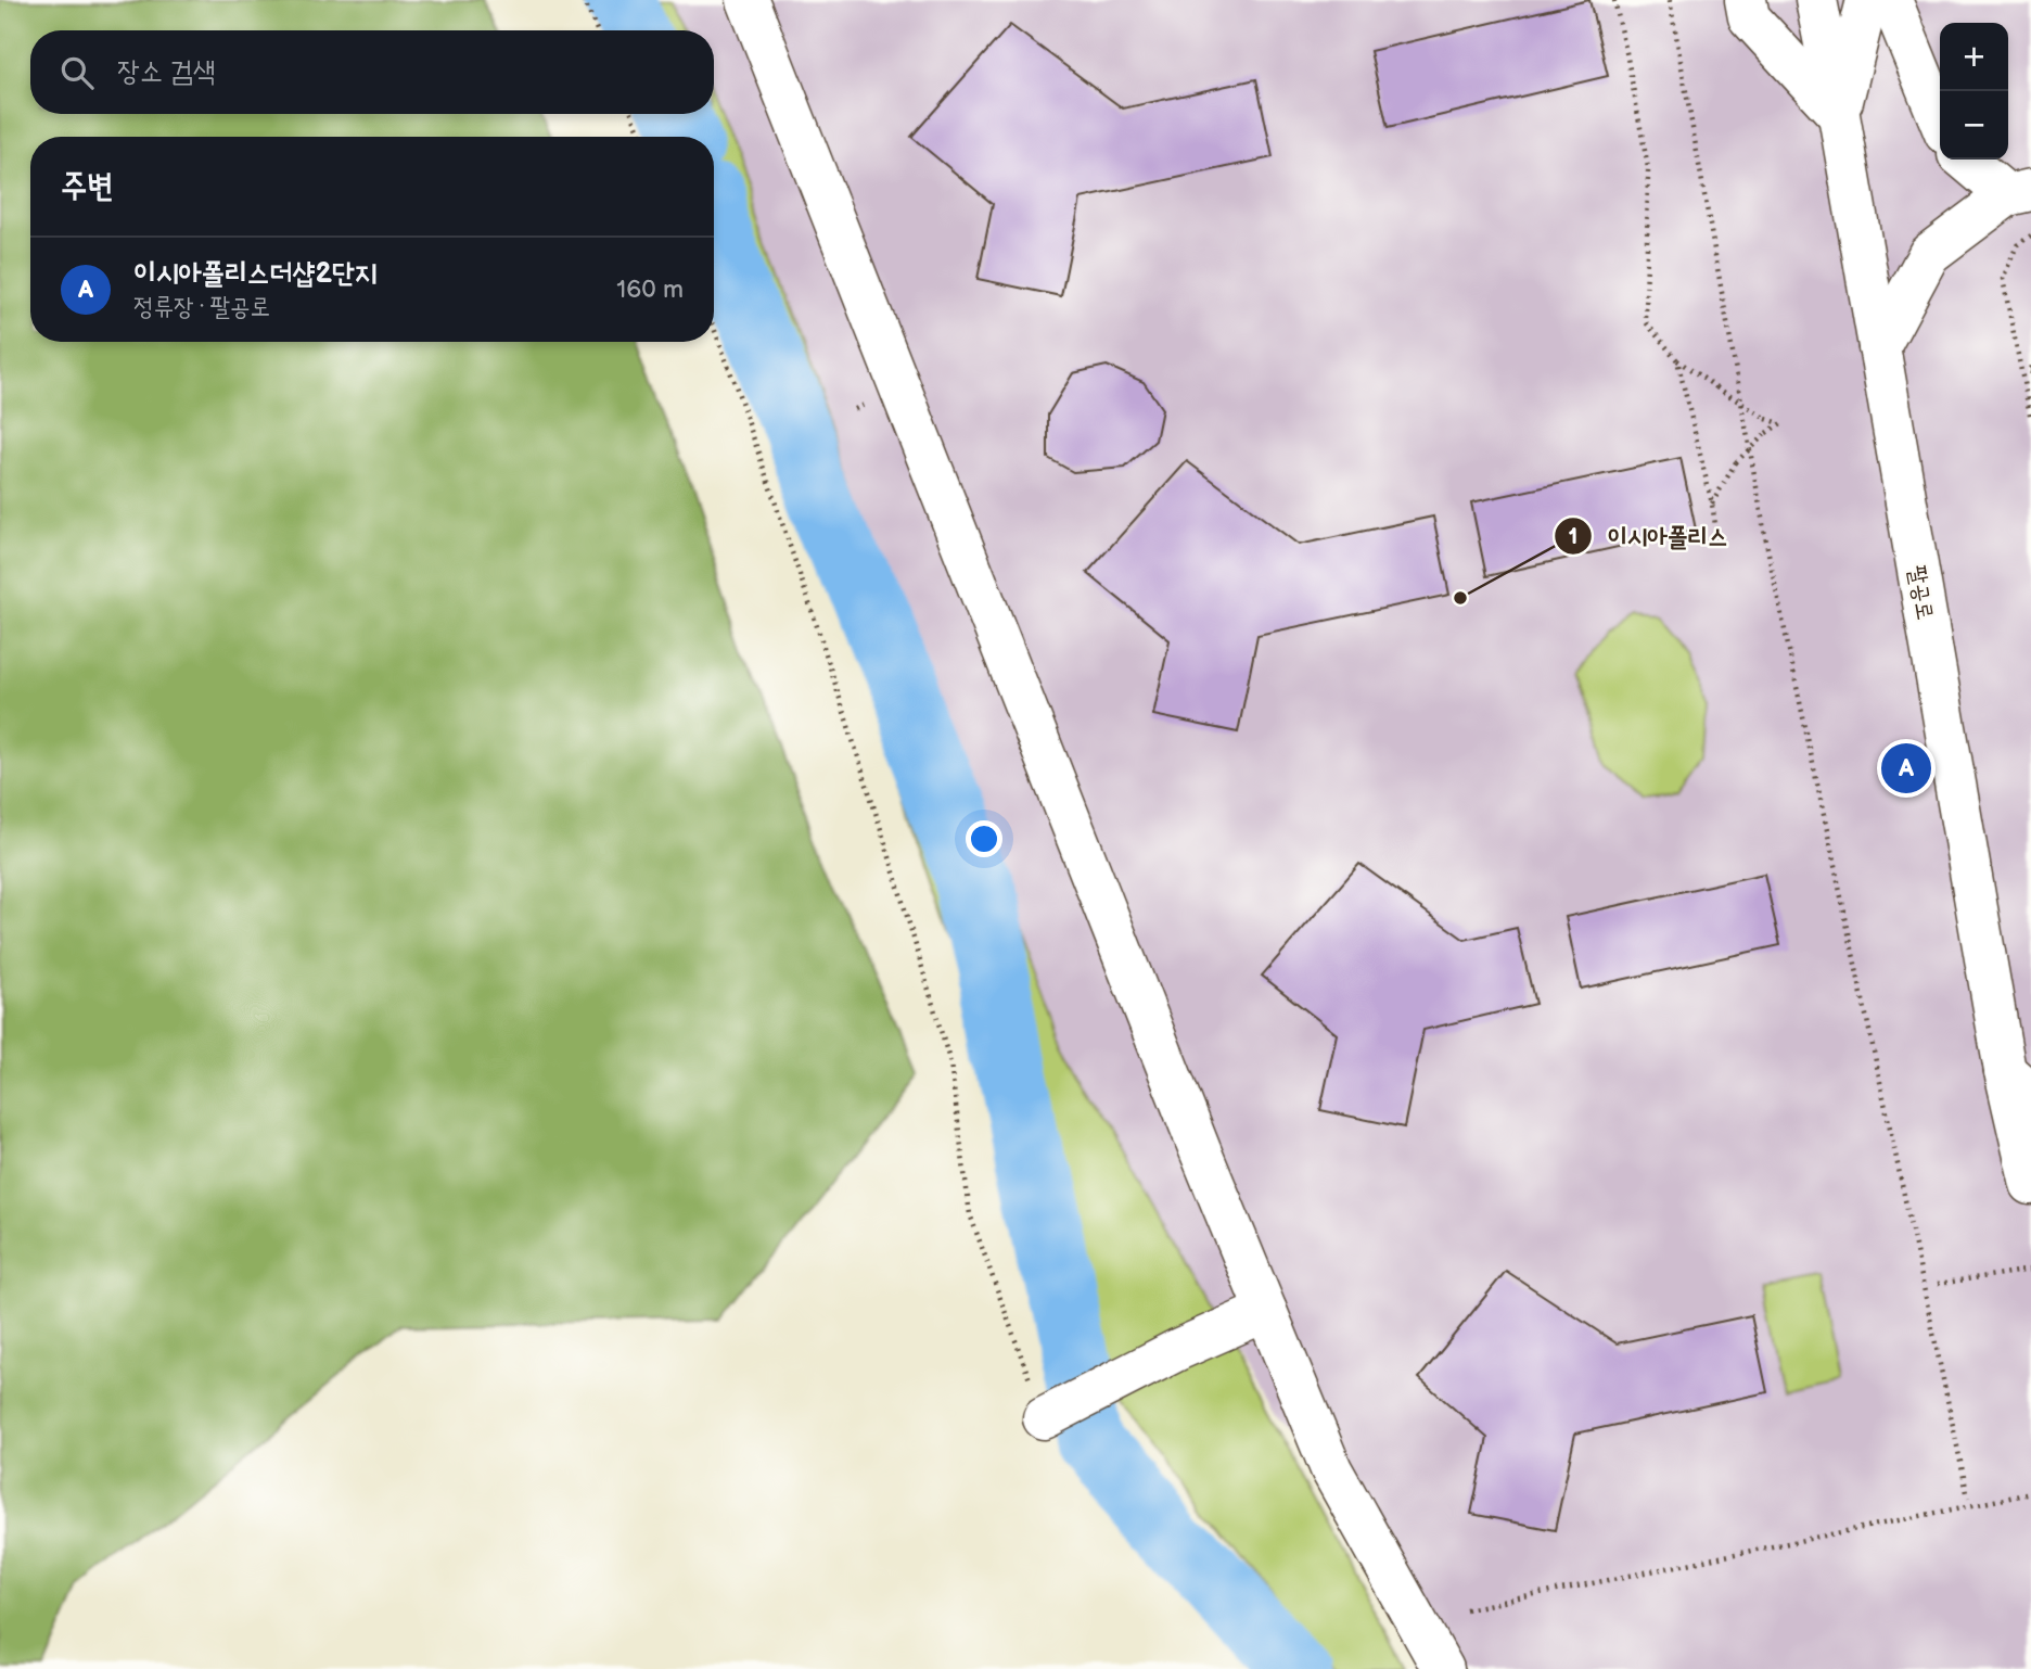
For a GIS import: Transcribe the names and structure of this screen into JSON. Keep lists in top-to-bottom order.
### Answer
{
  "streets": {
    "main road": ["팔공로"]
  },
  "places": ["이시아폴리스"],
  "page": {
    "map_buttons": ["+", "−"],
    "search": "장소 검색",
    "heading": "주변",
    "list": [
      {
        "mark": "A",
        "name": "이시아폴리스더샵2단지",
        "note": "정류장 · 팔공로",
        "value": "160 m"
      }
    ],
    "pins": "A"
  }
}
